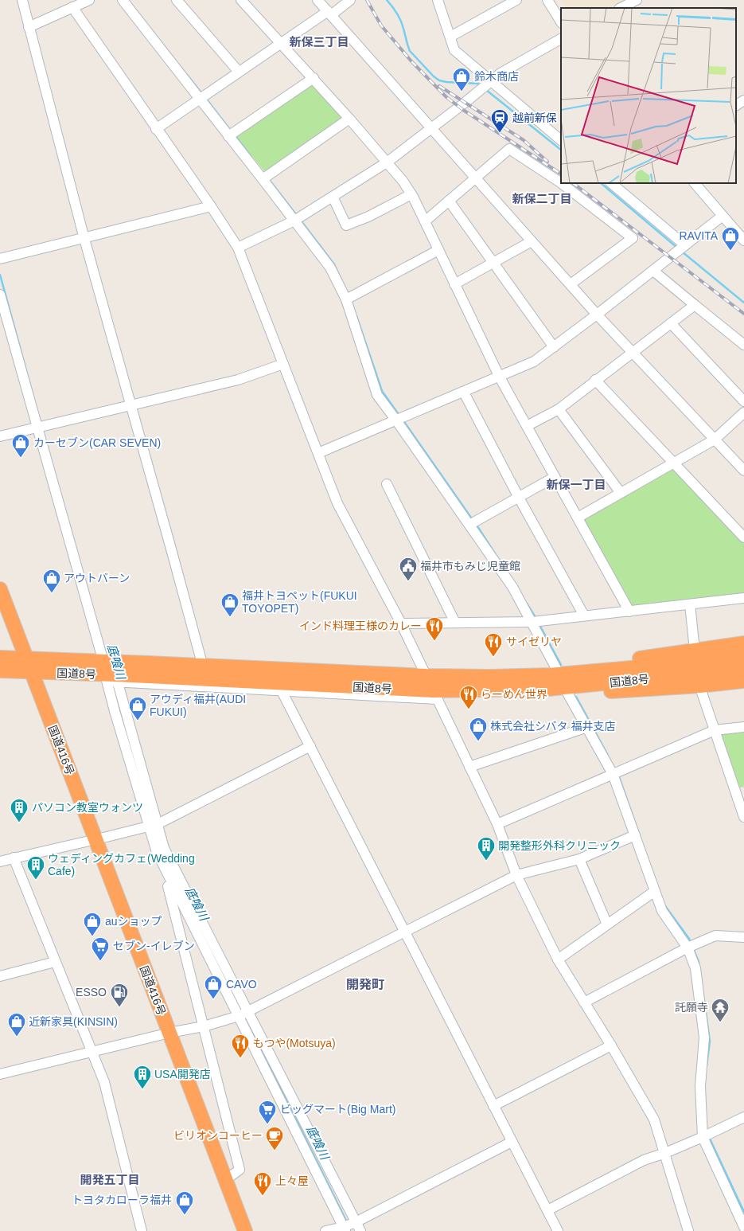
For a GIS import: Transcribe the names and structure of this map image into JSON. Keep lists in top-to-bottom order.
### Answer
{
  "streets": {
    "highway": ["国道8号", "国道416号"]
  },
  "crossings": [
    ["国道8号", "国道416号"]
  ],
  "districts": [
    "新保三丁目",
    "新保二丁目",
    "新保一丁目",
    "開発町",
    "開発五丁目"
  ],
  "water": ["底喰川"],
  "places": {
    "shop": [
      "鈴木商店",
      "RAVITA",
      "カーセブン(CAR SEVEN)",
      "アウトバーン",
      "福井トヨペット(FUKUI TOYOPET)",
      "アウディ福井(AUDI FUKUI)",
      "株式会社シバタ 福井支店",
      "auショップ",
      "CAVO",
      "近新家具(KINSIN)",
      "トヨタカローラ福井"
    ],
    "station": ["越前新保"],
    "public building": ["福井市もみじ児童館"],
    "restaurant": [
      "インド料理王様のカレー",
      "サイゼリヤ",
      "らーめん世界",
      "もつや(Motsuya)",
      "上々屋"
    ],
    "building": [
      "パソコン教室ウォンツ",
      "開発整形外科クリニック",
      "ウェディングカフェ(Wedding Cafe)",
      "USA開発店"
    ],
    "supermarket": ["セブン-イレブン", "ビッグマート(Big Mart)"],
    "fuel station": ["ESSO"],
    "temple": ["託願寺"],
    "cafe": ["ビリオンコーヒー"]
  }
}
